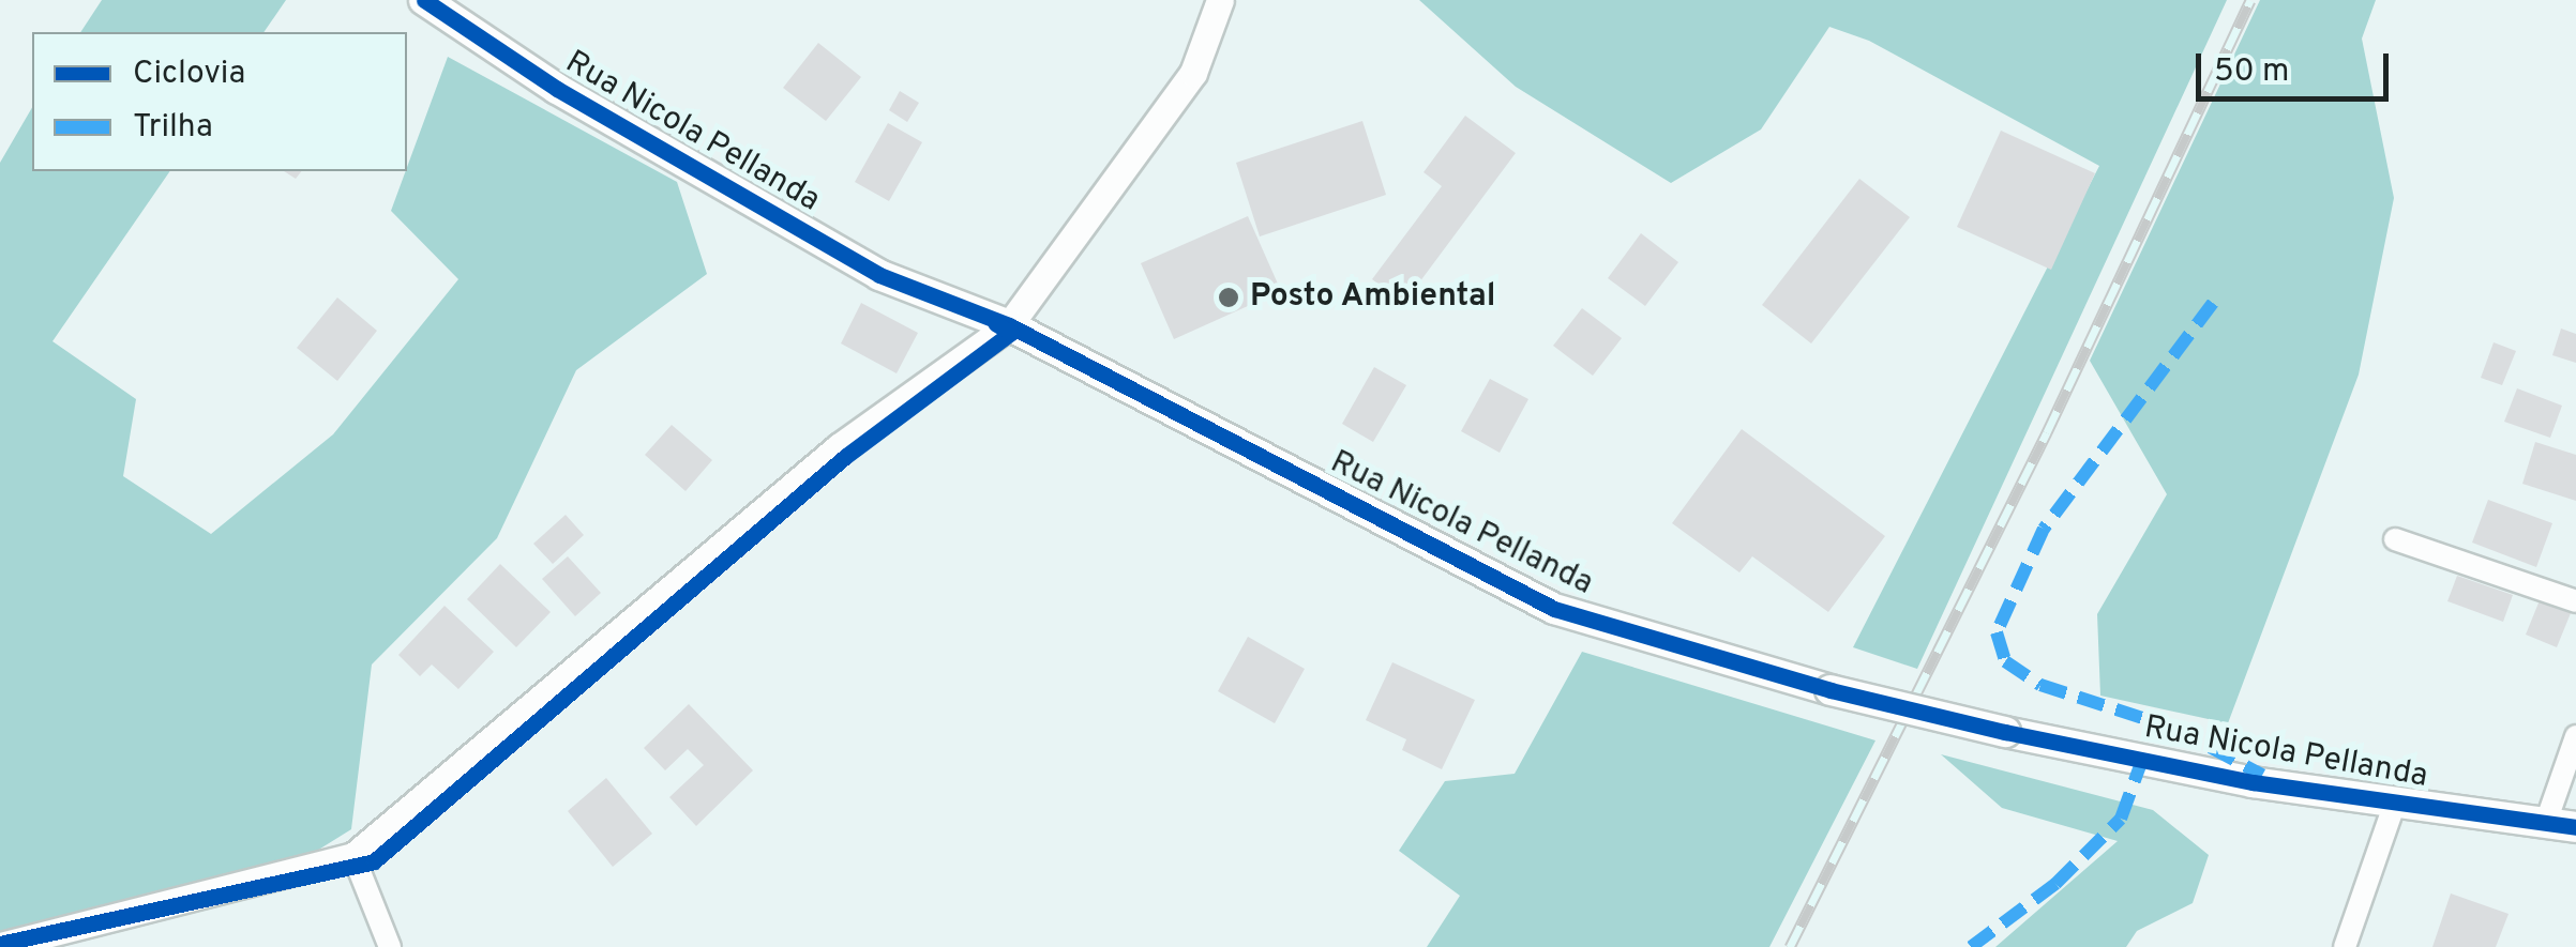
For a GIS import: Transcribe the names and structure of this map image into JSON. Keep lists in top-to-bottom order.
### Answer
{
  "streets": {
    "main road": ["Rua Nicola Pellanda"]
  },
  "places": ["Posto Ambiental"],
  "legend": ["Ciclovia", "Trilha"],
  "scale_bar": "50 m"
}
